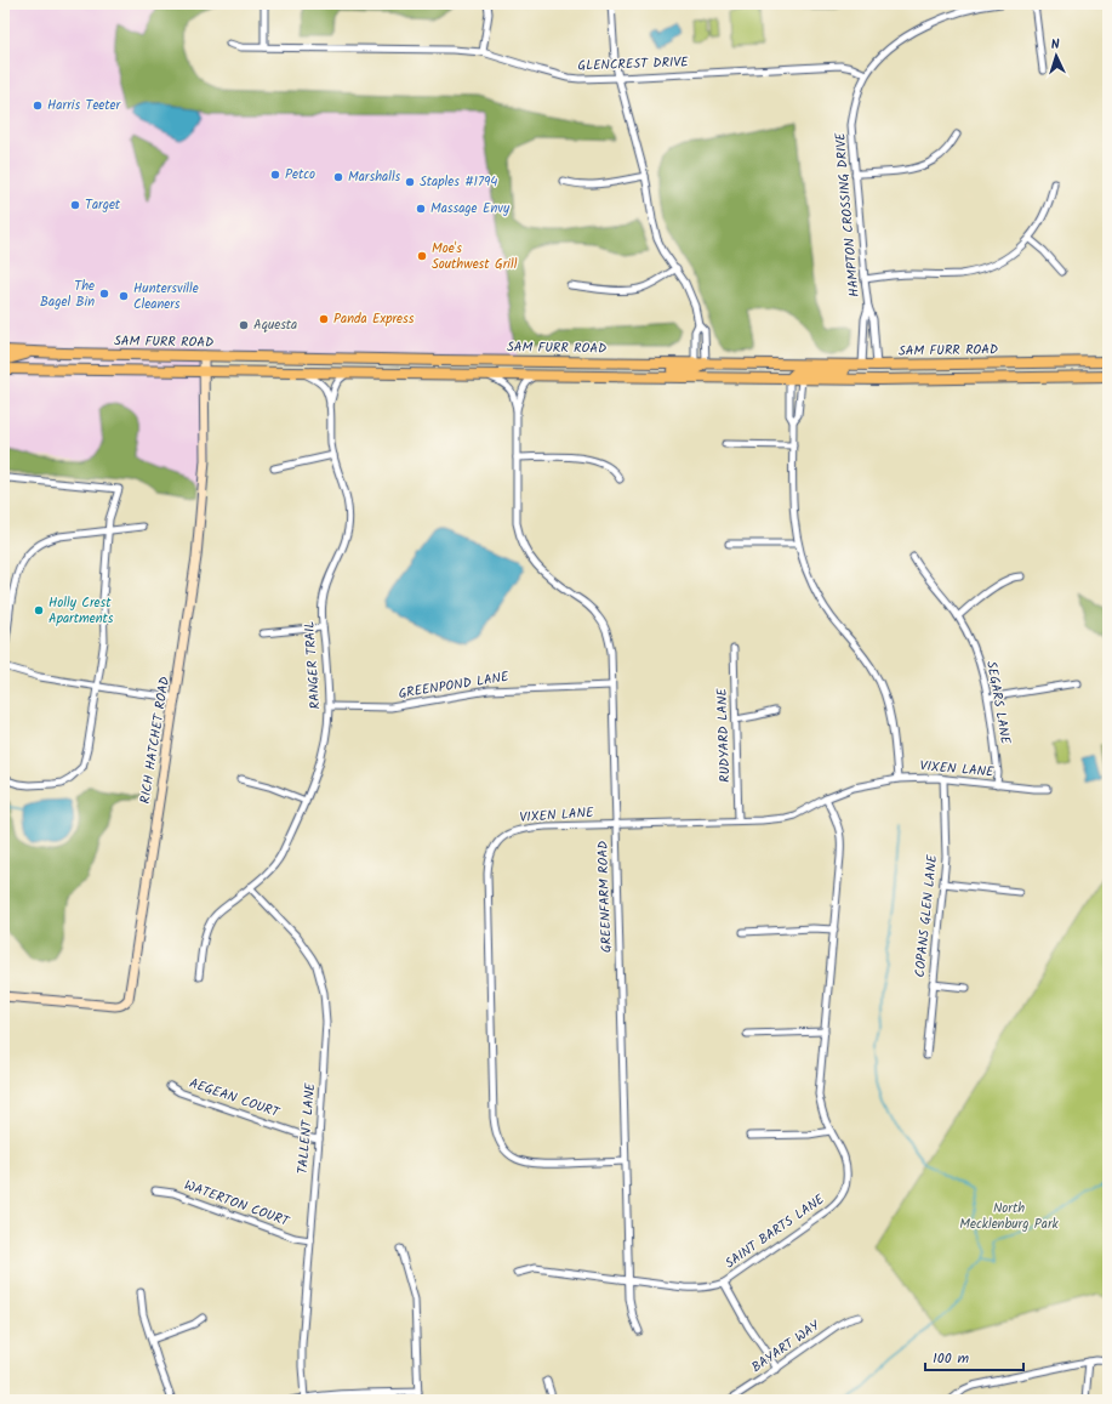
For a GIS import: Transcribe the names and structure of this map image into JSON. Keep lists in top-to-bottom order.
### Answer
{
  "streets": {
    "main road": ["SAM FURR ROAD"],
    "street": [
      "GLENCREST DRIVE",
      "HAMPTON CROSSING DRIVE",
      "RANGER TRAIL",
      "GREENPOND LANE",
      "SEGARS LANE",
      "RUDYARD LANE",
      "RICH HATCHET ROAD",
      "VIXEN LANE",
      "GREENFARM ROAD",
      "COPANS GLEN LANE",
      "AEGEAN COURT",
      "TALLENT LANE",
      "WATERTON COURT",
      "SAINT BARTS LANE",
      "BAYART WAY"
    ]
  },
  "crossings": [
    ["GLENCREST DRIVE", "HAMPTON CROSSING DRIVE"],
    ["HAMPTON CROSSING DRIVE", "SAM FURR ROAD"],
    ["SAM FURR ROAD", "RANGER TRAIL"],
    ["SAM FURR ROAD", "RICH HATCHET ROAD"],
    ["SAM FURR ROAD", "GREENFARM ROAD"],
    ["RANGER TRAIL", "GREENPOND LANE"],
    ["RANGER TRAIL", "TALLENT LANE"],
    ["GREENPOND LANE", "GREENFARM ROAD"],
    ["SEGARS LANE", "VIXEN LANE"],
    ["RUDYARD LANE", "VIXEN LANE"],
    ["VIXEN LANE", "GREENFARM ROAD"],
    ["VIXEN LANE", "COPANS GLEN LANE"],
    ["VIXEN LANE", "SAINT BARTS LANE"],
    ["GREENFARM ROAD", "SAINT BARTS LANE"],
    ["AEGEAN COURT", "TALLENT LANE"],
    ["TALLENT LANE", "WATERTON COURT"]
  ],
  "parks": ["North Mecklenburg Park"],
  "places": [
    "Harris Teeter",
    "Petco",
    "Marshalls",
    "Staples #1794",
    "Target",
    "Massage Envy",
    "Moe's Southwest Grill",
    "The Bagel Bin",
    "Huntersville Cleaners",
    "Panda Express",
    "Aquesta",
    "Holly Crest Apartments"
  ],
  "scale_bar": "100 m",
  "north": "top"
}
